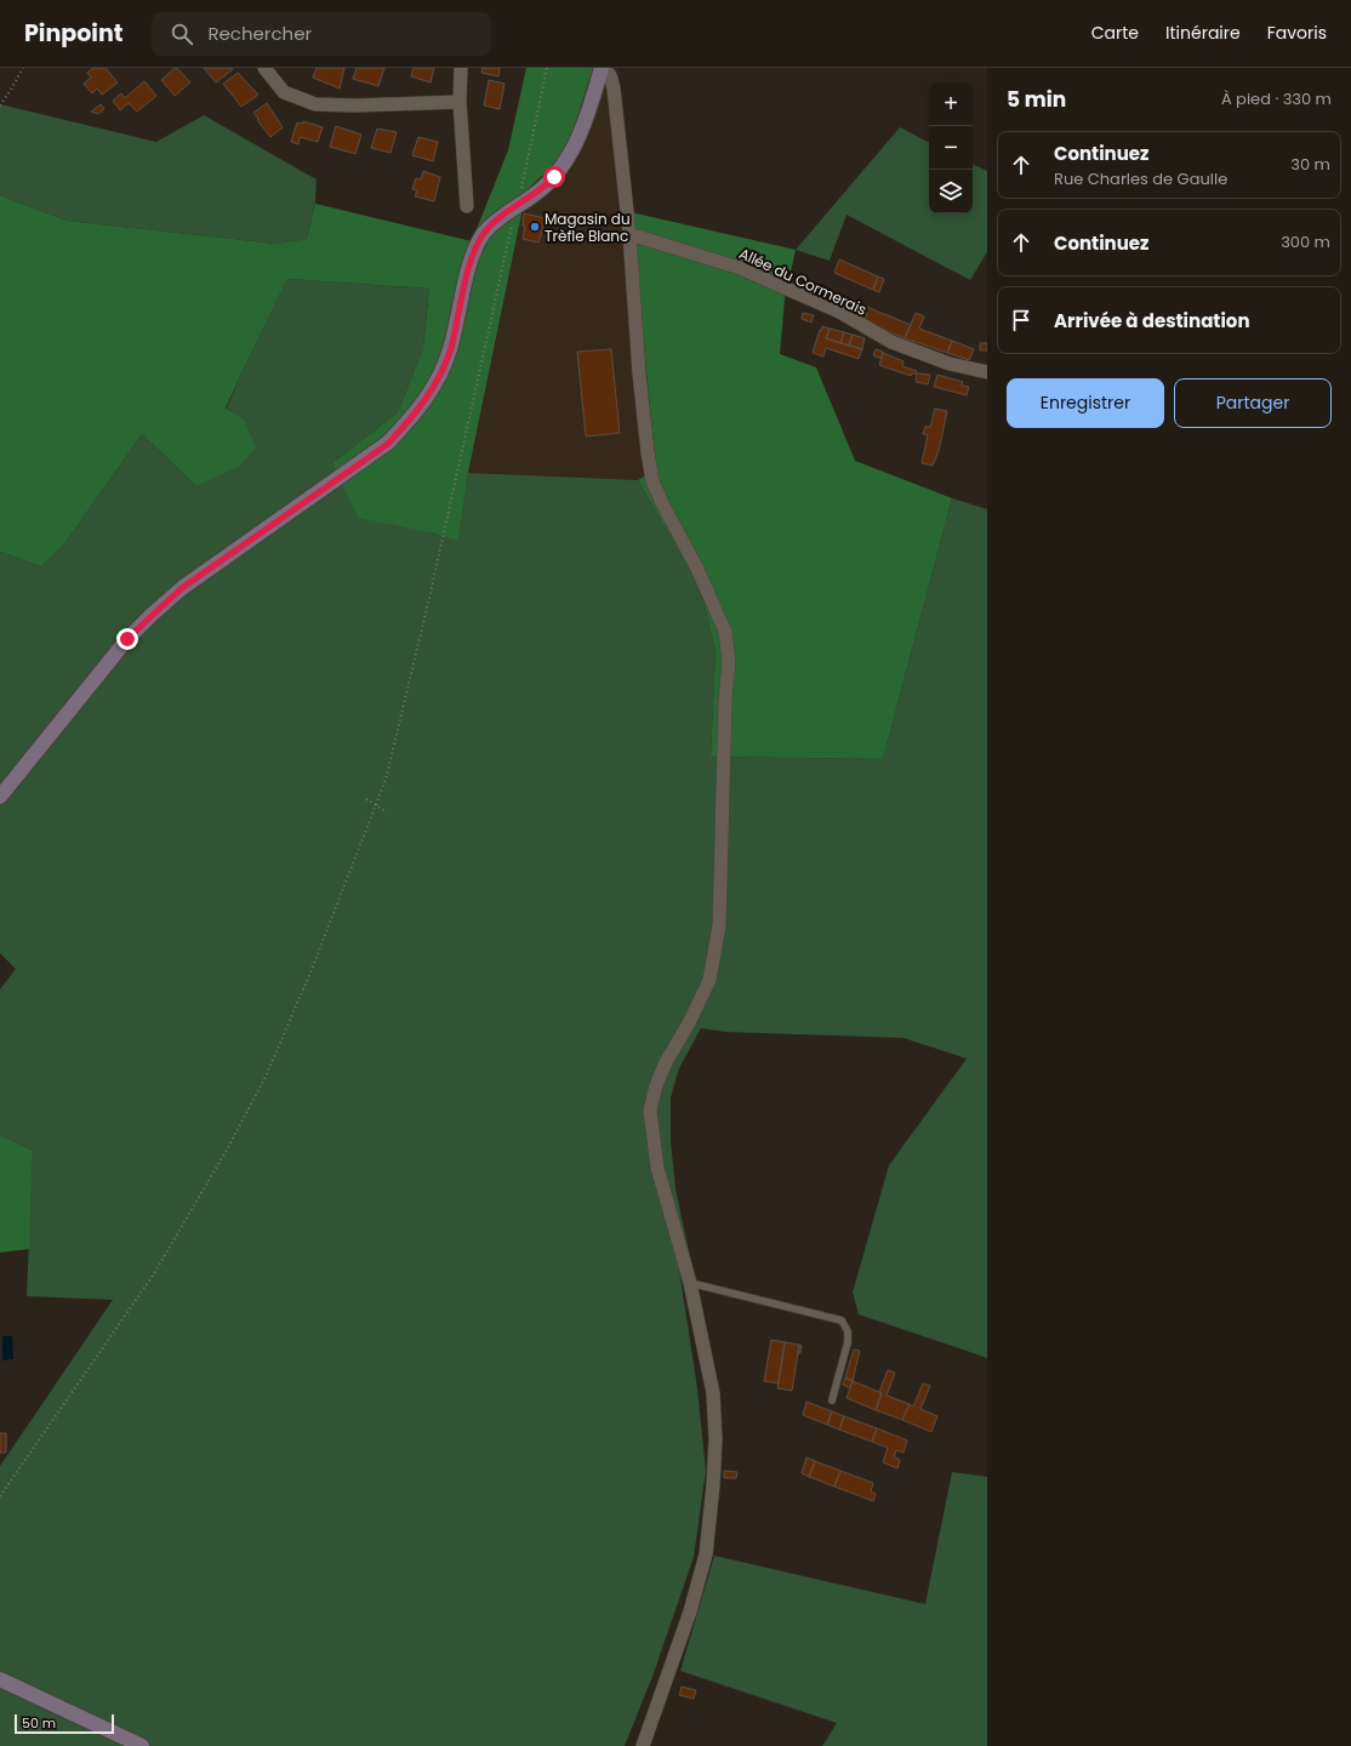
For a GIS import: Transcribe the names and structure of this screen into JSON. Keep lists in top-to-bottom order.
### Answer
{
  "streets": {
    "street": ["Allée du Cormerais"]
  },
  "places": ["Magasin du Trèfle Blanc"],
  "scale_bar": "50 m",
  "page": {
    "header": "Pinpoint",
    "search": "Rechercher",
    "nav": ["Carte", "Itinéraire", "Favoris"],
    "heading": ["5 min", "À pied · 330 m"],
    "map_buttons": ["+", "−"],
    "list": [
      ["Continuez", "Rue Charles de Gaulle", "30 m"],
      ["Continuez", "300 m"],
      "Arrivée à destination"
    ],
    "buttons": ["Enregistrer", "Partager"],
    "scale": "50 m"
  }
}
